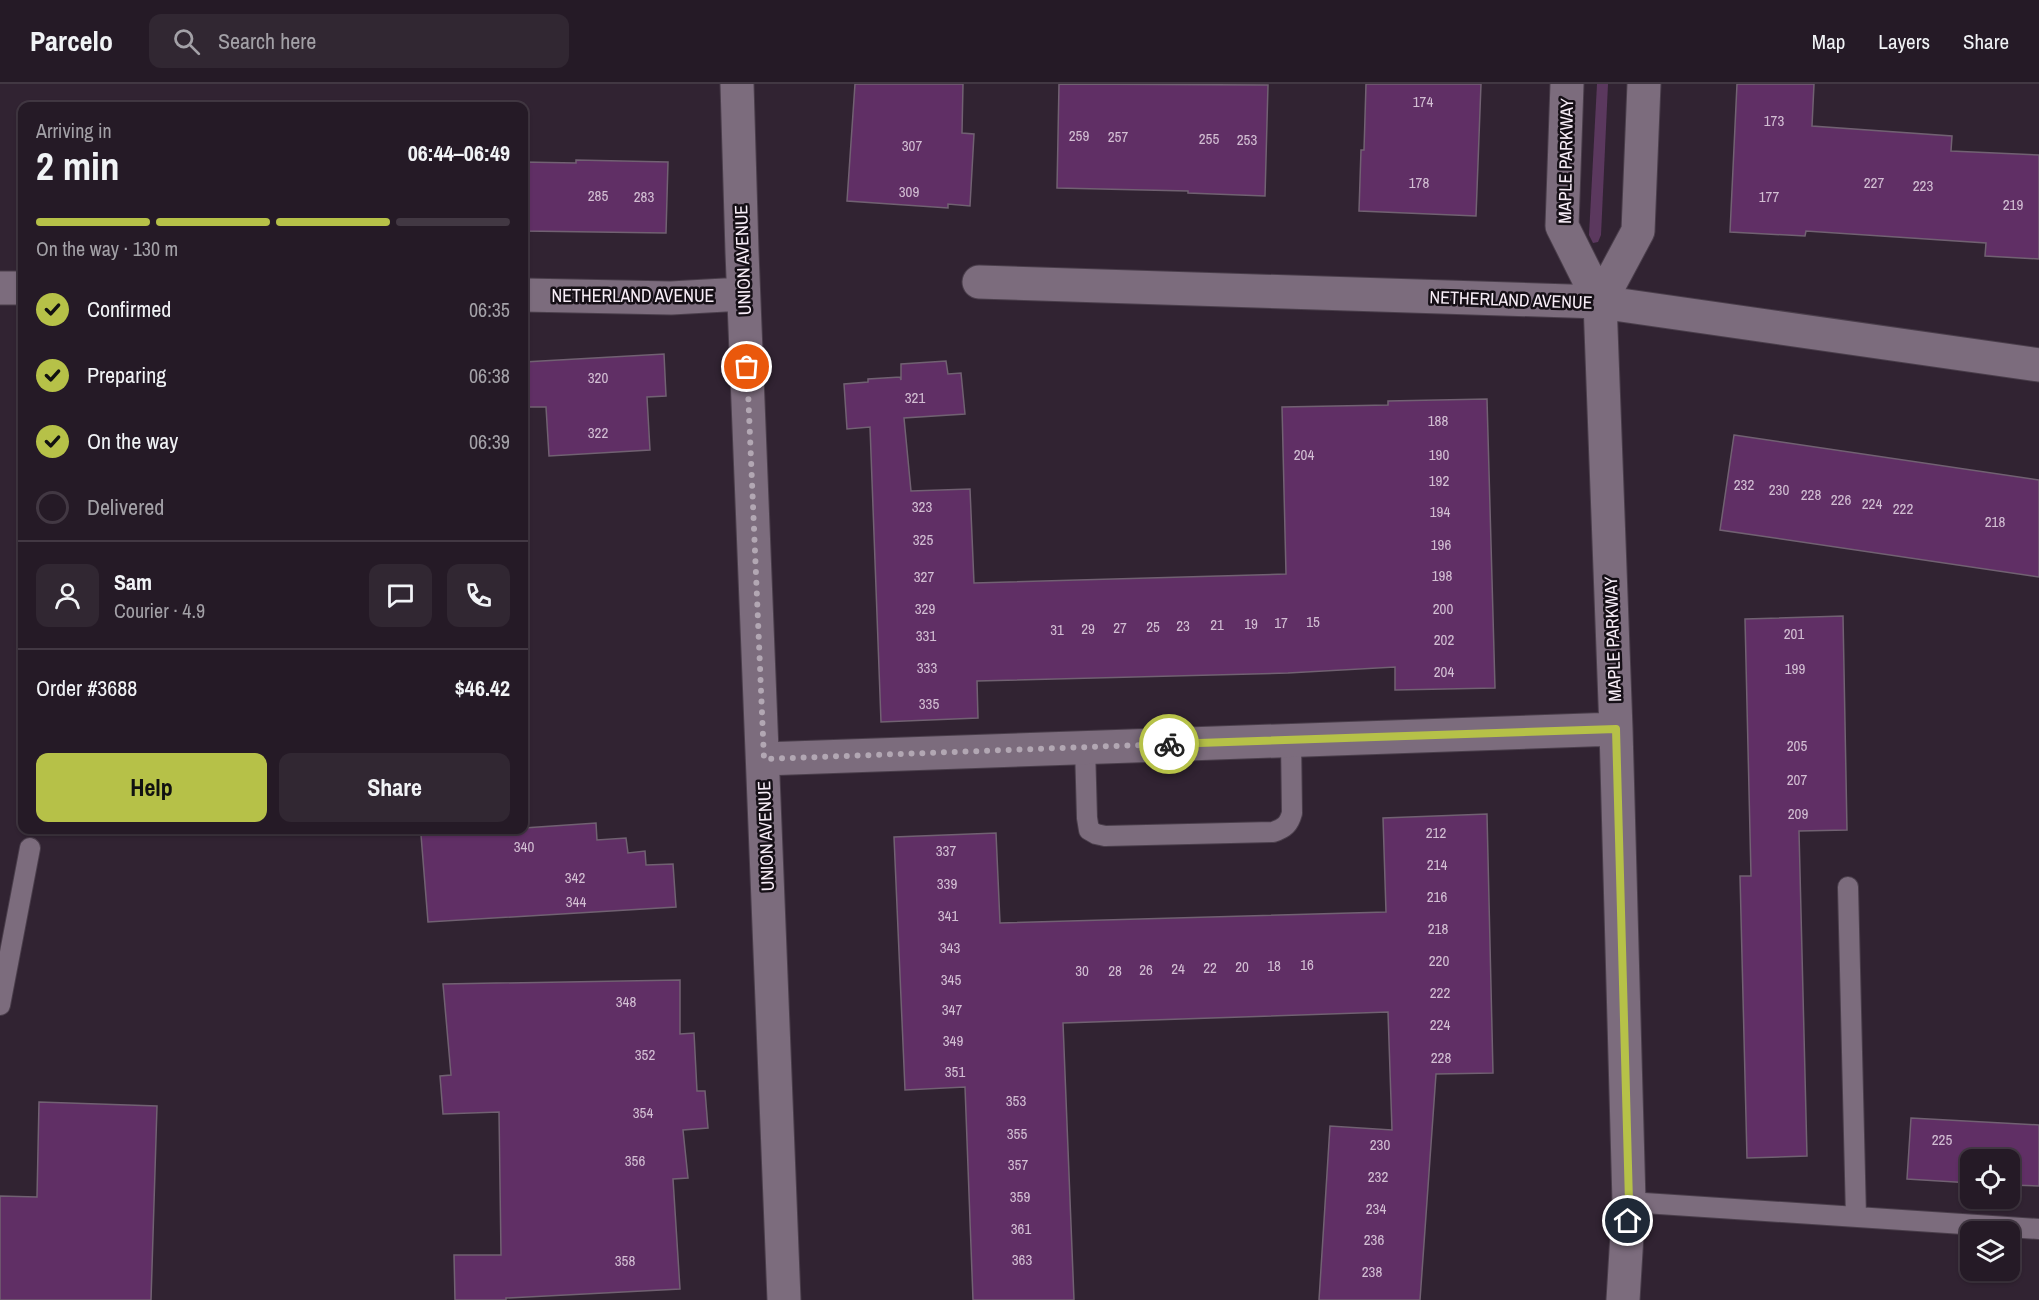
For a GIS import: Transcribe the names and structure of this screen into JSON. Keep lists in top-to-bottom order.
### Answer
{
  "streets": {
    "street": ["MAPLE PARKWAY", "UNION AVENUE", "NETHERLAND AVENUE"]
  },
  "crossings": [
    ["MAPLE PARKWAY", "NETHERLAND AVENUE"],
    ["UNION AVENUE", "NETHERLAND AVENUE"]
  ],
  "house_numbers": [
    "174",
    "173",
    "259",
    "257",
    "255",
    "253",
    "307",
    "178",
    "227",
    "223",
    "309",
    "285",
    "283",
    "177",
    "219",
    "320",
    "321",
    "188",
    "322",
    "204",
    "190",
    "192",
    "232",
    "230",
    "228",
    "226",
    "224",
    "323",
    "222",
    "194",
    "218",
    "325",
    "196",
    "198",
    "327",
    "329",
    "200",
    "15",
    "17",
    "19",
    "21",
    "23",
    "25",
    "27",
    "29",
    "31",
    "201",
    "331",
    "202",
    "333",
    "199",
    "204",
    "335",
    "205",
    "207",
    "209",
    "212",
    "340",
    "337",
    "214",
    "342",
    "339",
    "216",
    "344",
    "341",
    "218",
    "343",
    "220",
    "16",
    "18",
    "20",
    "22",
    "24",
    "26",
    "30",
    "28",
    "345",
    "222",
    "348",
    "347",
    "224",
    "349",
    "352",
    "228",
    "351",
    "353",
    "354",
    "355",
    "225",
    "230",
    "356",
    "357",
    "232",
    "359",
    "234",
    "361",
    "236",
    "363",
    "358",
    "238"
  ],
  "page": {
    "header": "Parcelo",
    "search": "Search here",
    "nav": ["Map", "Layers", "Share"],
    "heading": ["2 min", "Arriving in", "06:44–06:49"],
    "panel": [
      "Sam",
      "Courier · 4.9",
      "Order #3688",
      "$46.42"
    ],
    "bar": "On the way · 130 m",
    "list": [
      ["Confirmed", "06:35"],
      ["Preparing", "06:38"],
      ["On the way", "06:39"],
      "Delivered"
    ],
    "buttons": ["Help", "Share"]
  }
}
